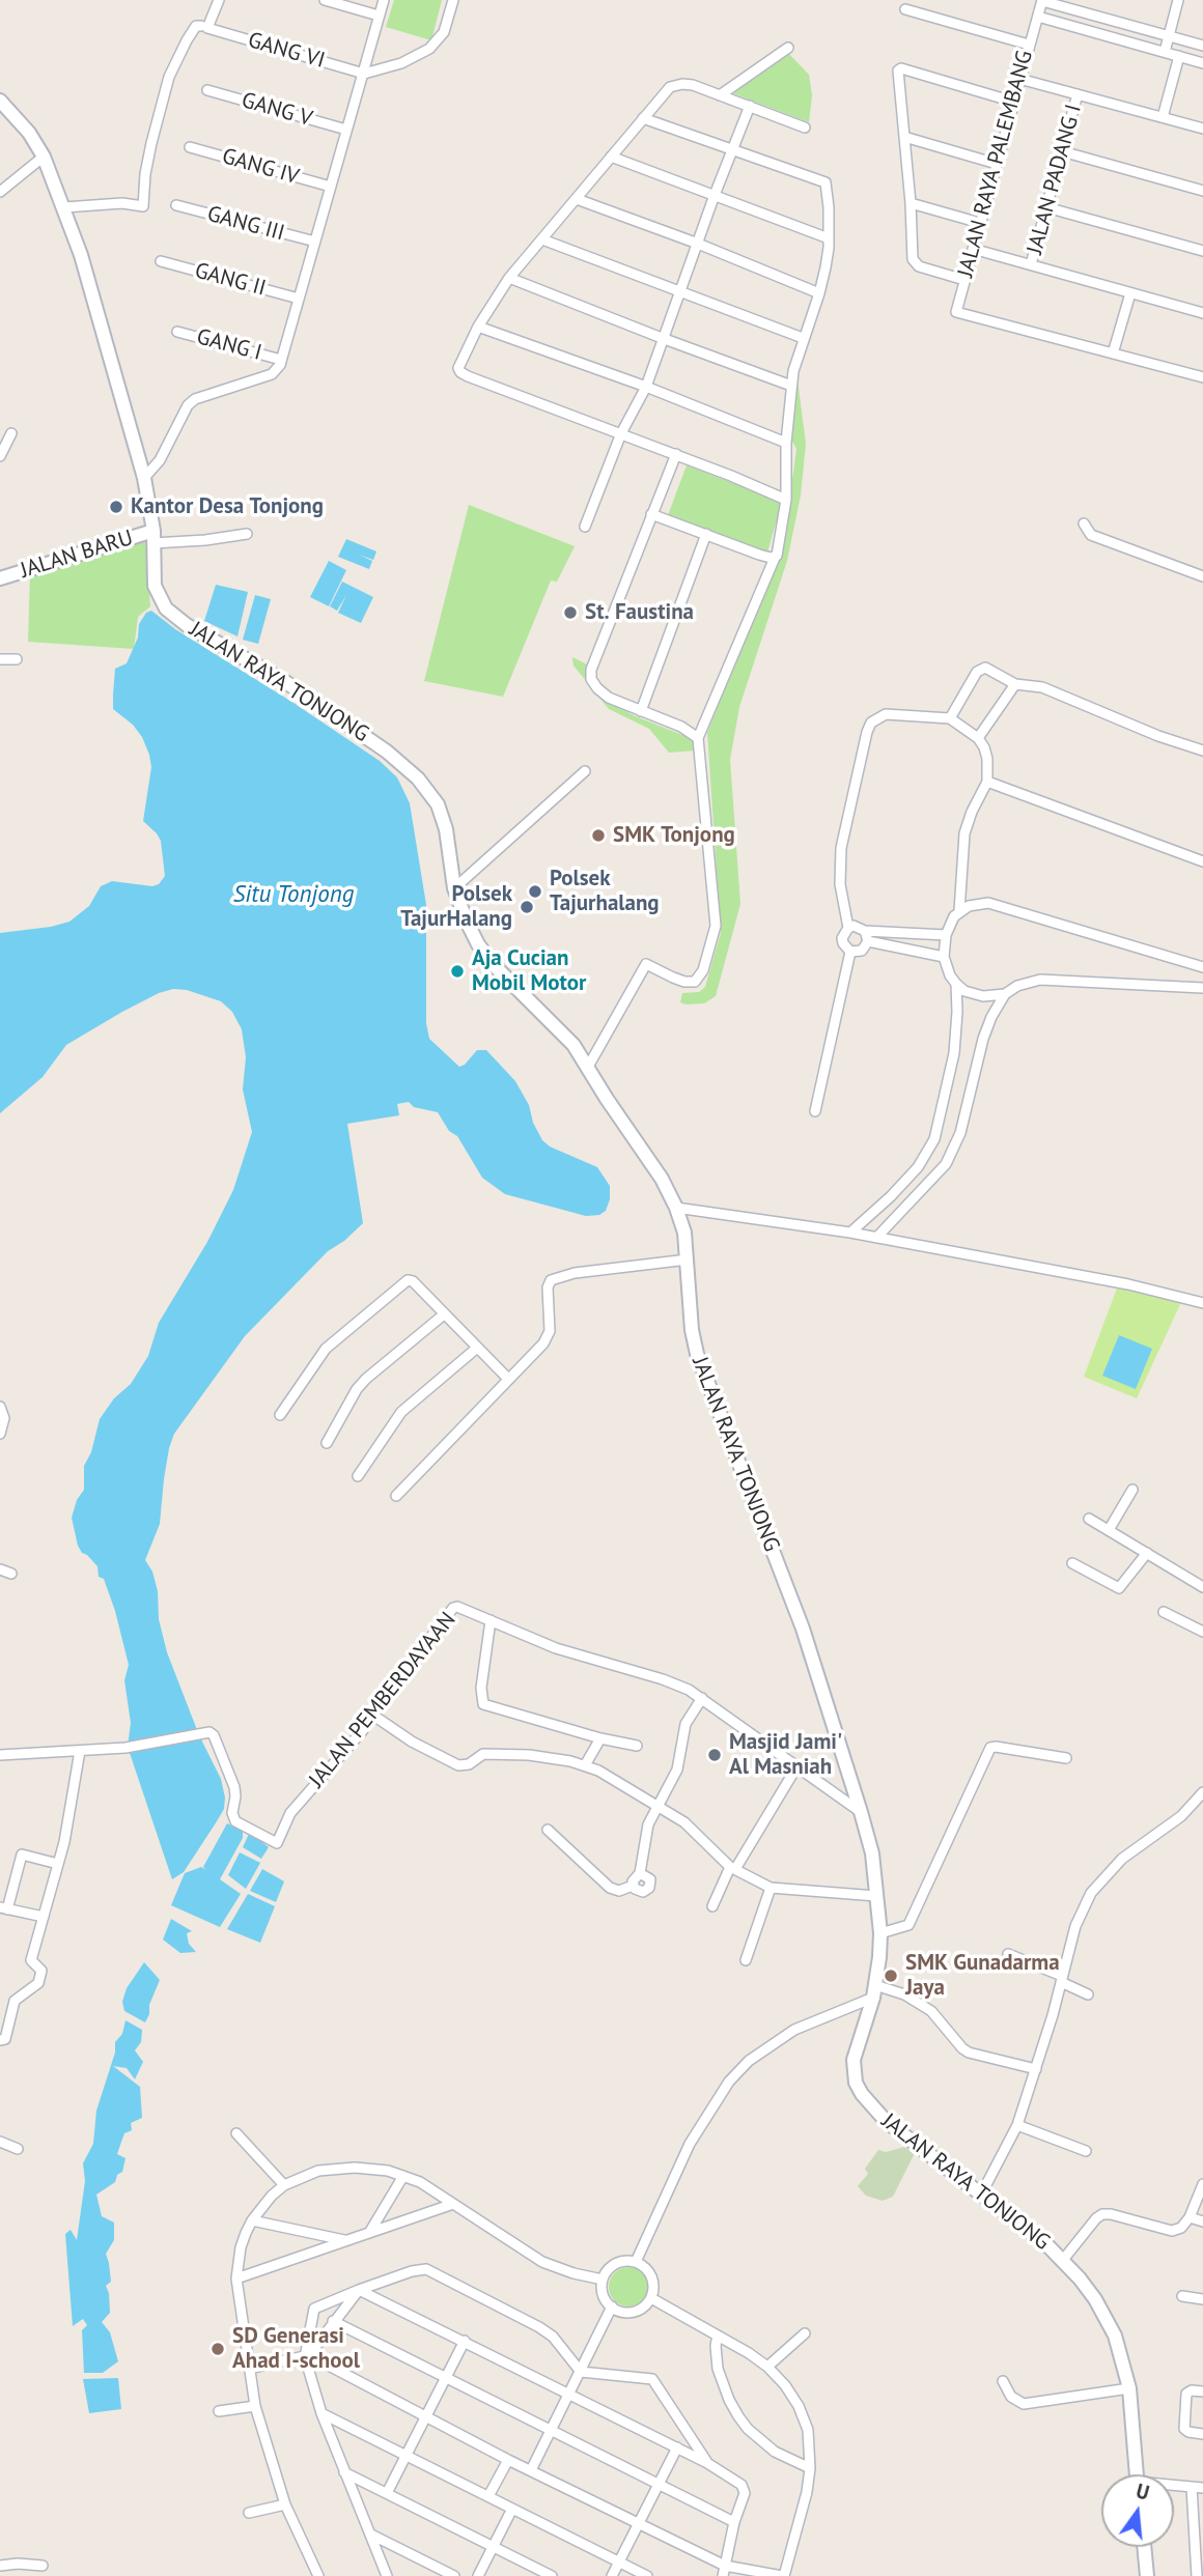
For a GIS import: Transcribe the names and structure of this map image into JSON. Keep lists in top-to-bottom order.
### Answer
{
  "streets": {
    "main road": ["JALAN BARU", "JALAN RAYA TONJONG"],
    "street": [
      "GANG VI",
      "GANG V",
      "JALAN RAYA PALEMBANG",
      "GANG IV",
      "JALAN PADANG I",
      "GANG III",
      "GANG II",
      "GANG I",
      "JALAN PEMBERDAYAAN"
    ]
  },
  "crossings": [
    ["JALAN RAYA PALEMBANG", "JALAN PADANG I"],
    ["JALAN BARU", "JALAN RAYA TONJONG"],
    ["JALAN RAYA TONJONG", "JALAN PEMBERDAYAAN"]
  ],
  "water": ["Situ Tonjong"],
  "places": [
    "Kantor Desa Tonjong",
    "St. Faustina",
    "SMK Tonjong",
    "Polsek Tajurhalang",
    "Polsek TajurHalang",
    "Aja Cucian Mobil Motor",
    "Masjid Jami' Al Masniah",
    "SMK Gunadarma Jaya",
    "SD Generasi Ahad I-school"
  ],
  "north": "top"
}
